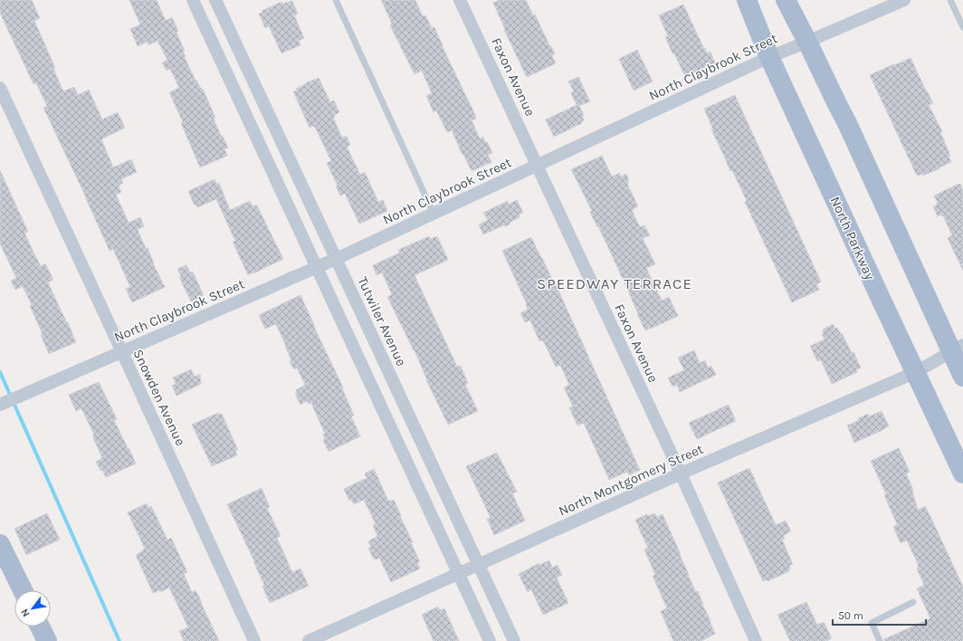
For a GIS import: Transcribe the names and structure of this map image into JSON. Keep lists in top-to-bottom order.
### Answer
{
  "streets": {
    "main road": ["North Parkway"],
    "street": [
      "North Claybrook Street",
      "Faxon Avenue",
      "Tutwiler Avenue",
      "Snowden Avenue",
      "North Montgomery Street"
    ]
  },
  "crossings": [
    ["North Claybrook Street", "Faxon Avenue"],
    ["North Claybrook Street", "North Parkway"],
    ["North Claybrook Street", "Tutwiler Avenue"],
    ["North Claybrook Street", "Snowden Avenue"],
    ["Faxon Avenue", "North Montgomery Street"],
    ["North Parkway", "North Montgomery Street"],
    ["Tutwiler Avenue", "North Montgomery Street"]
  ],
  "districts": ["SPEEDWAY TERRACE"],
  "scale_bar": "50 m",
  "north": "bottom left"
}
